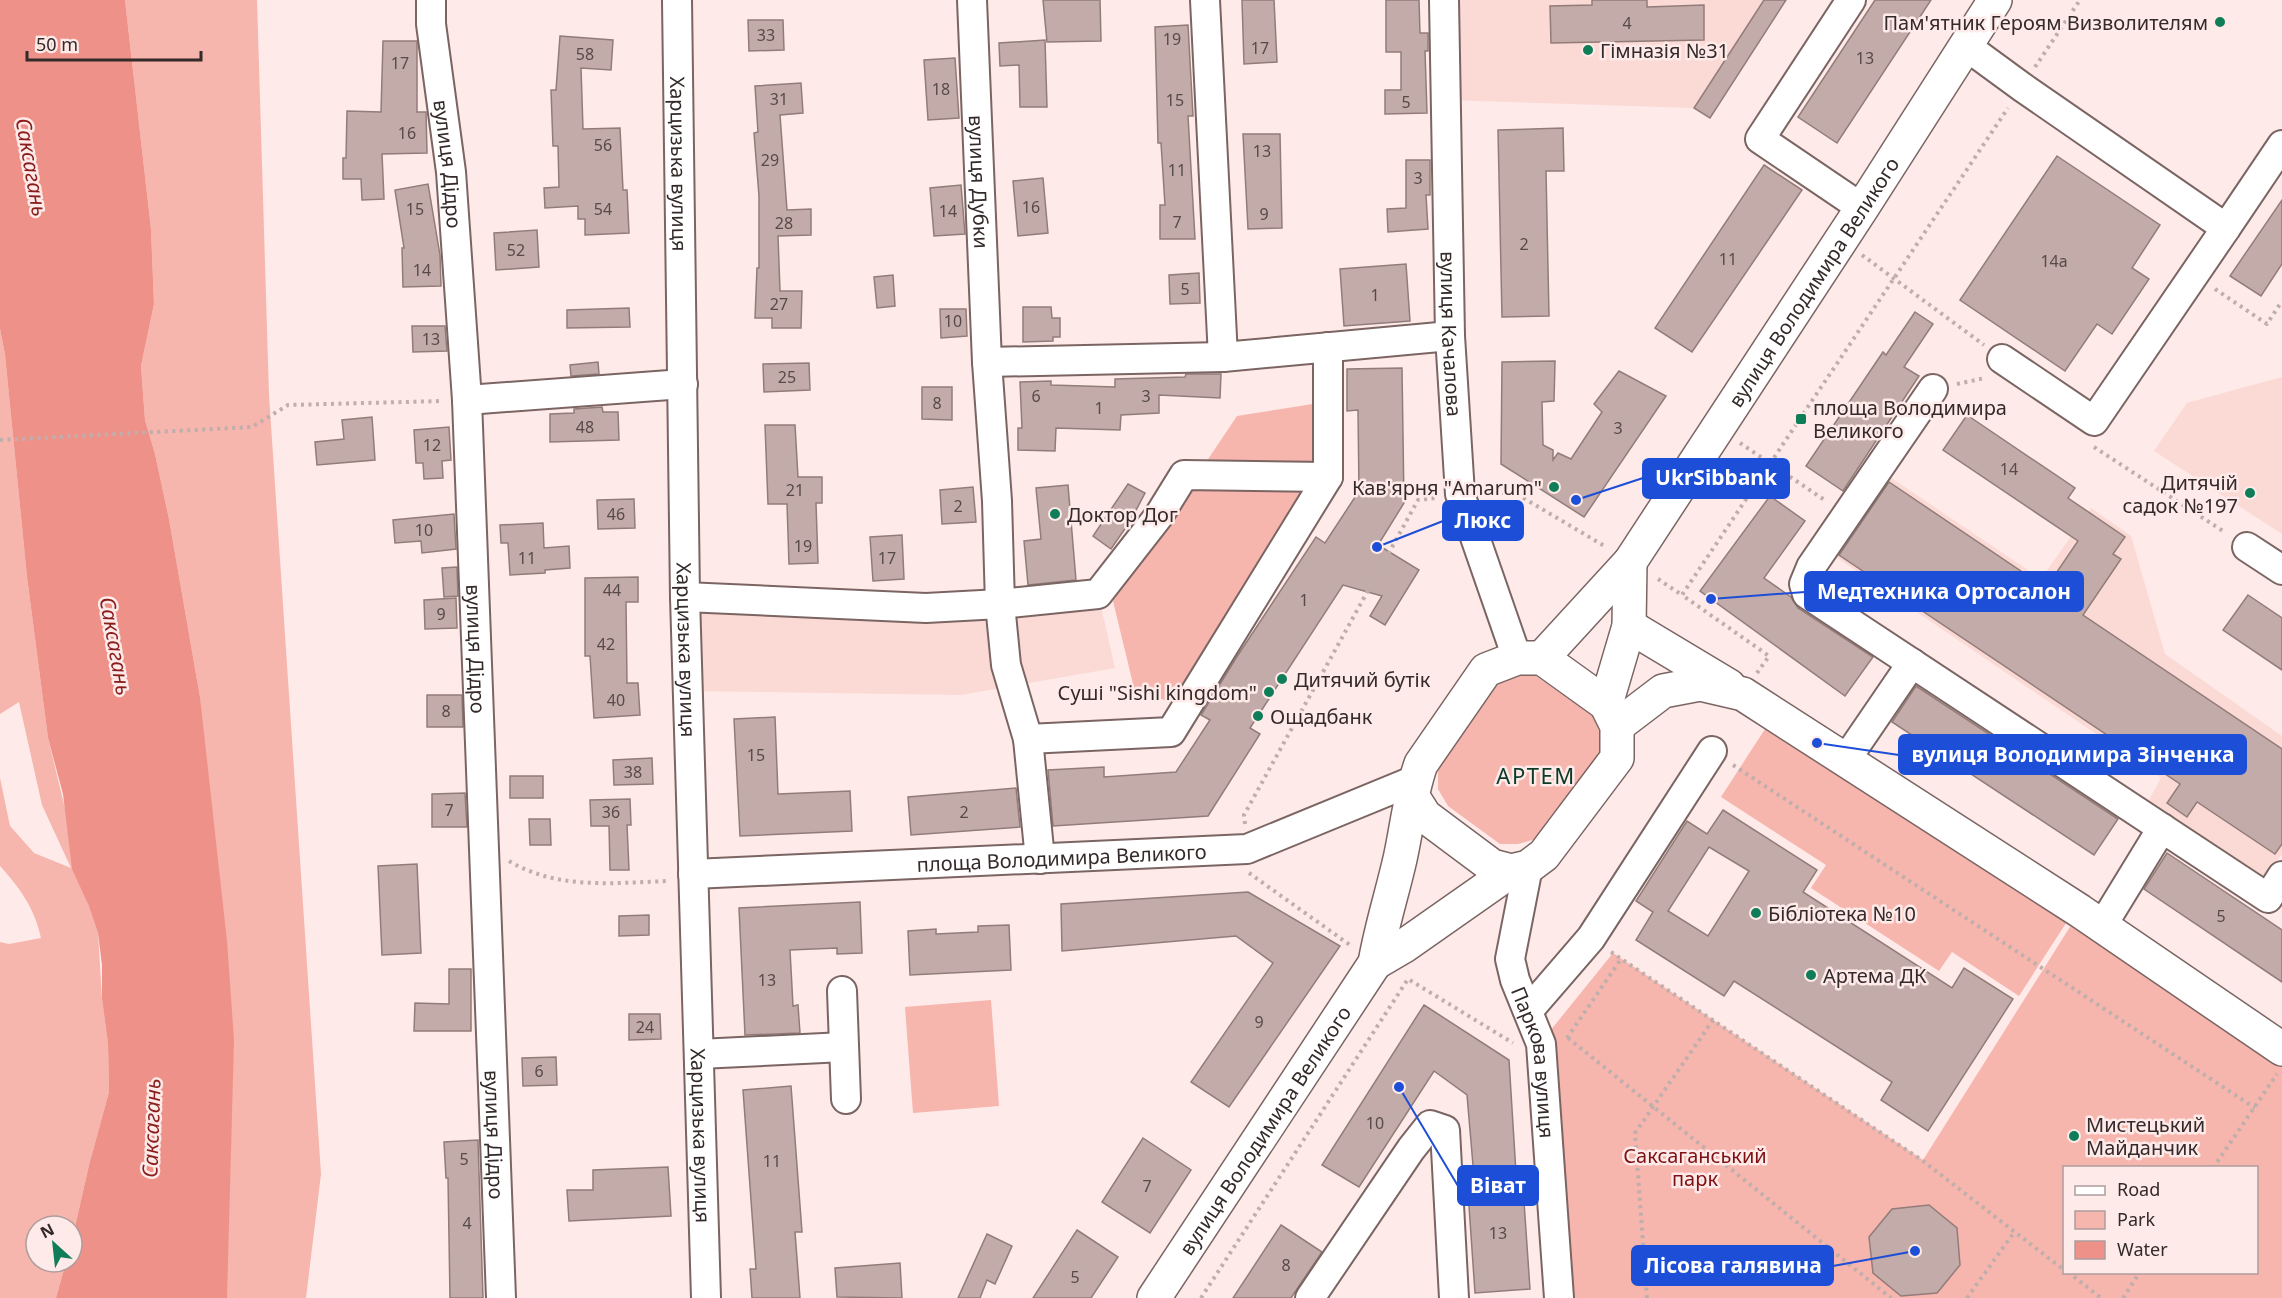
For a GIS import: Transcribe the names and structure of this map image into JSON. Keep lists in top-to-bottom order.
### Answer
{
  "streets": {
    "main road": ["вулиця Володимира Великого"],
    "street": [
      "вулиця Дідро",
      "Харцизька вулиця",
      "вулиця Дубки",
      "вулиця Качалова",
      "площа Володимира Великого",
      "Паркова вулиця"
    ]
  },
  "crossings": [
    ["Харцизька вулиця", "площа Володимира Великого"],
    ["вулиця Дубки", "площа Володимира Великого"],
    ["вулиця Качалова", "площа Володимира Великого"],
    ["вулиця Качалова", "Паркова вулиця"],
    ["площа Володимира Великого", "Паркова вулиця"]
  ],
  "districts": ["АРТЕМ"],
  "water": ["Саксагань"],
  "parks": ["Саксаганський парк"],
  "places": {
    "other": [
      "Пам'ятник Героям Визволителям",
      "Гімназія №31",
      "Кав'ярня \"Amarum\"",
      "Дитячій садок №197",
      "UkrSibbank",
      "Доктор Дог",
      "Люкс",
      "Медтехника Ортосалон",
      "Дитячий бутік",
      "Суші \"Sishi kingdom\"",
      "Ощадбанк",
      "вулиця Володимира Зінченка",
      "Бібліотека №10",
      "Артема ДК",
      "Віват",
      "Мистецький Майданчик",
      "Лісова галявина"
    ],
    "transit": ["площа Володимира Великого"]
  },
  "house_numbers": [
    "4",
    "33",
    "19",
    "17",
    "58",
    "13",
    "17",
    "18",
    "31",
    "15",
    "5",
    "16",
    "56",
    "13",
    "29",
    "11",
    "3",
    "16",
    "15",
    "54",
    "14",
    "9",
    "7",
    "28",
    "2",
    "52",
    "11",
    "14а",
    "14",
    "5",
    "1",
    "27",
    "10",
    "13",
    "25",
    "6",
    "3",
    "8",
    "1",
    "48",
    "3",
    "12",
    "14",
    "21",
    "2",
    "46",
    "10",
    "19",
    "11",
    "17",
    "44",
    "1",
    "9",
    "42",
    "40",
    "8",
    "15",
    "38",
    "7",
    "36",
    "2",
    "5",
    "13",
    "9",
    "24",
    "6",
    "10",
    "5",
    "11",
    "7",
    "4",
    "13",
    "8",
    "5"
  ],
  "legend": ["Road", "Park", "Water"],
  "scale_bar": "50 m",
  "north": "top left"
}
